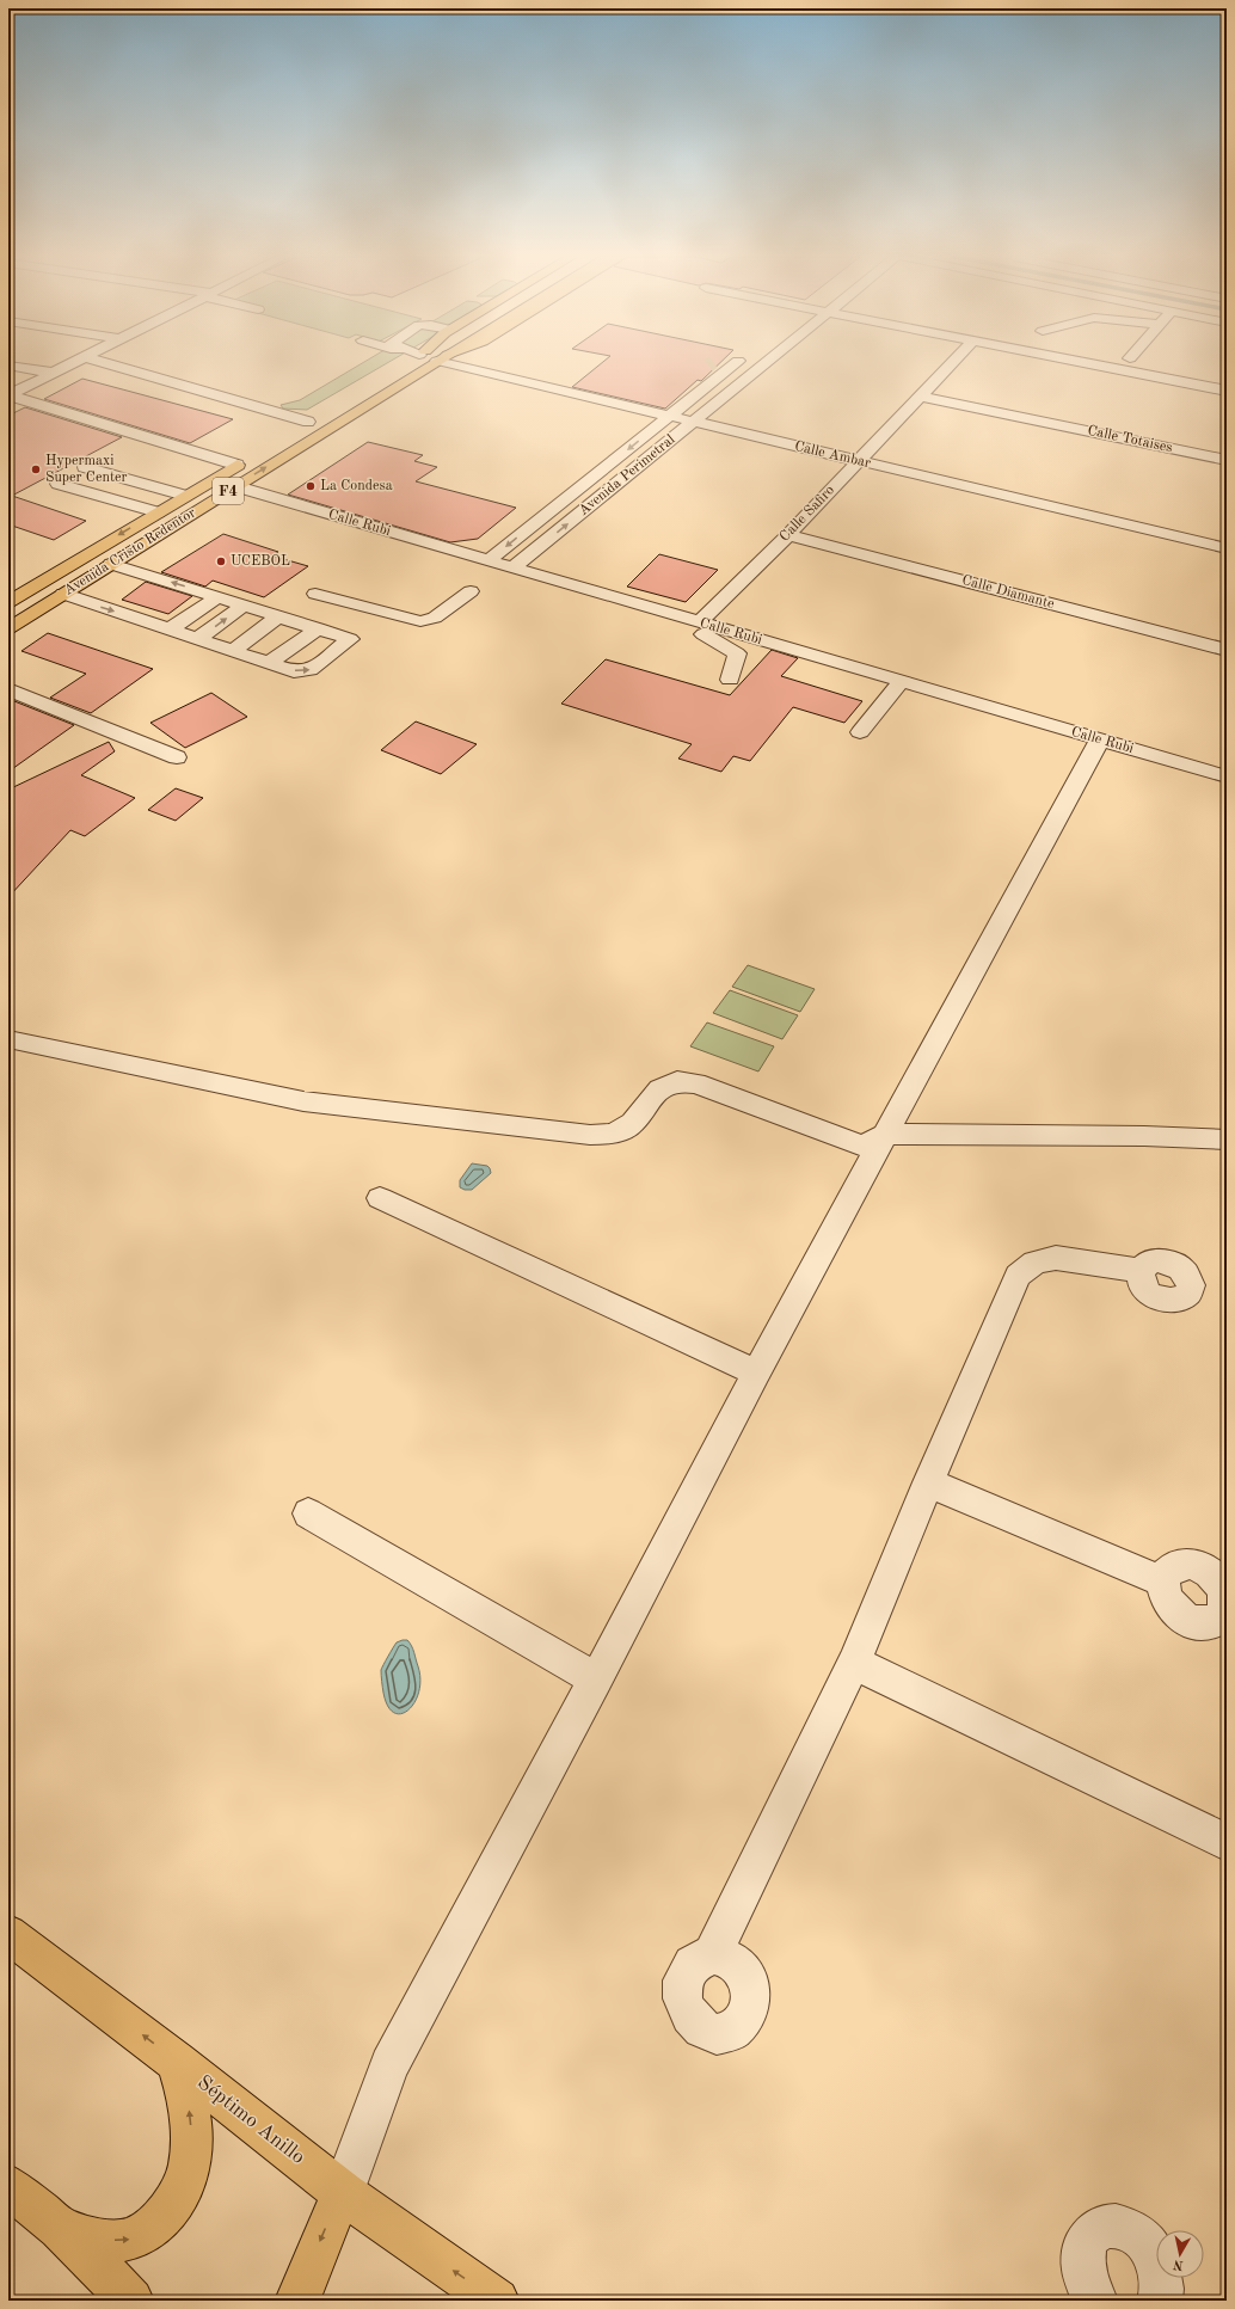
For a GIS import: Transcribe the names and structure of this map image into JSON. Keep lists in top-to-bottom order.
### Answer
{
  "streets": {
    "main road": ["F4", "Avenida Cristo Redentor", "Séptimo Anillo"],
    "street": [
      "Calle Totaises",
      "Calle Ambar",
      "Avenida Perimetral",
      "Calle Safiro",
      "Calle Rubi",
      "Calle Diamante"
    ]
  },
  "crossings": [
    ["Calle Totaises", "Calle Safiro"],
    ["Calle Ambar", "Avenida Perimetral"],
    ["Calle Ambar", "Calle Safiro"],
    ["Avenida Perimetral", "Calle Rubi"],
    ["Calle Safiro", "Calle Rubi"],
    ["Calle Safiro", "Calle Diamante"],
    ["Calle Rubi", "Avenida Cristo Redentor"]
  ],
  "one_way": ["Séptimo Anillo"],
  "places": ["Hypermaxi Super Center", "La Condesa", "UCEBOL"],
  "north": "bottom"
}
